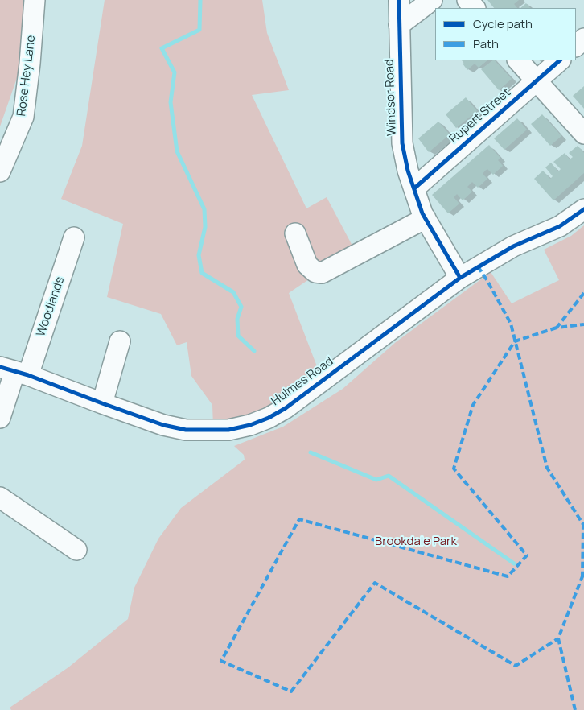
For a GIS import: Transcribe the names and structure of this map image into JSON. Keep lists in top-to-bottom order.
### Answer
{
  "streets": {
    "street": [
      "Rose Hey Lane",
      "Windsor Road",
      "Rupert Street",
      "Woodlands",
      "Hulmes Road"
    ]
  },
  "crossings": [
    ["Windsor Road", "Rupert Street"],
    ["Windsor Road", "Hulmes Road"],
    ["Woodlands", "Hulmes Road"]
  ],
  "parks": ["Brookdale Park"],
  "legend": ["Cycle path", "Path"]
}
